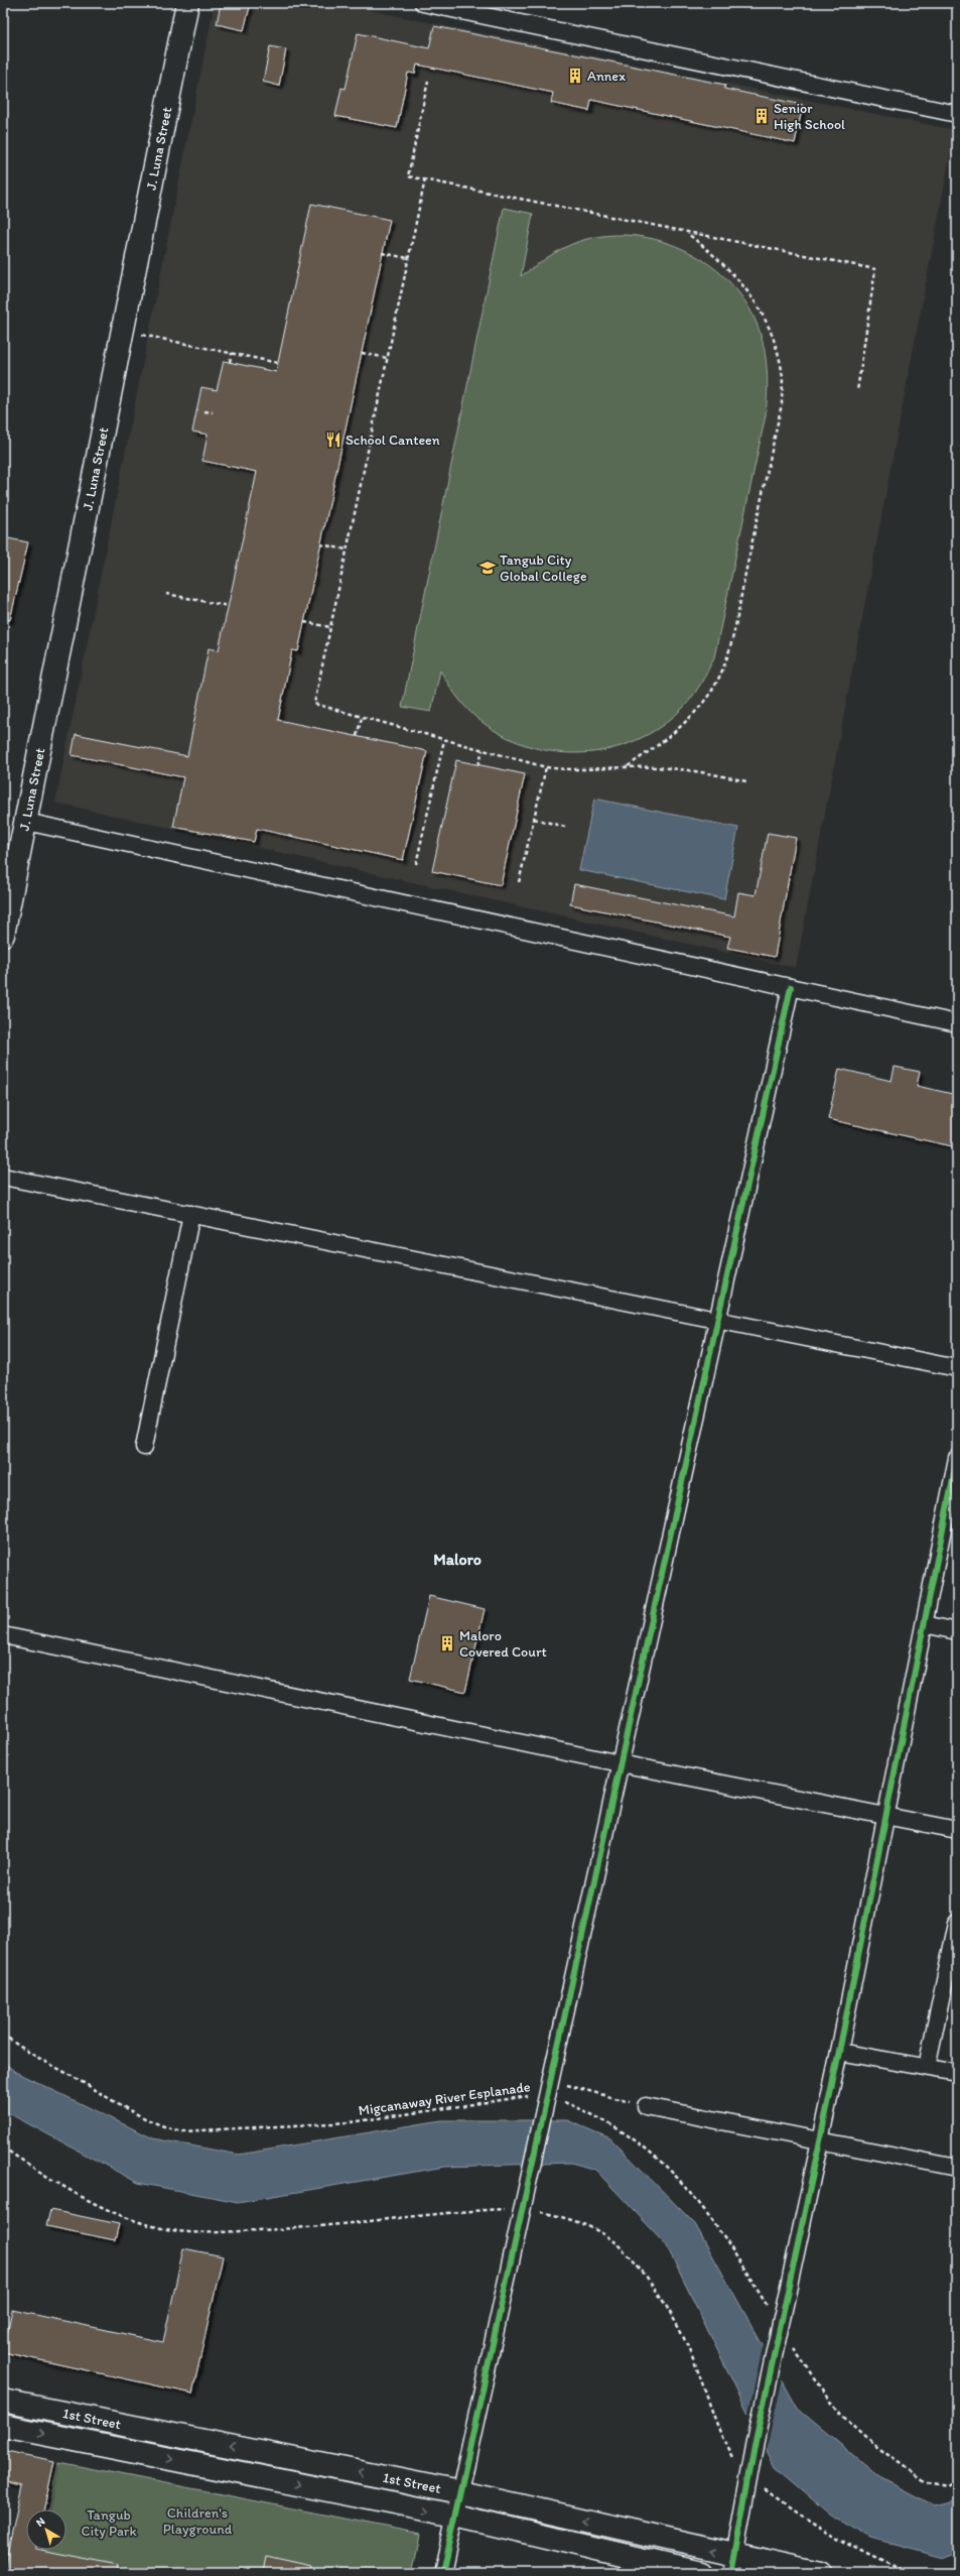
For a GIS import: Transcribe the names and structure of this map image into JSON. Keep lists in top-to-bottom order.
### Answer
{
  "streets": {
    "main road": ["J. Luna Street", "1st Street"],
    "path": ["Migcanaway River Esplanade"]
  },
  "districts": ["Maloro"],
  "parks": ["Children's Playground", "Tangub City Park"],
  "places": {
    "building": ["Annex", "Senior High School", "Maloro Covered Court"],
    "restaurant": ["School Canteen"],
    "school or university": ["Tangub City Global College"]
  },
  "north": "top left"
}
